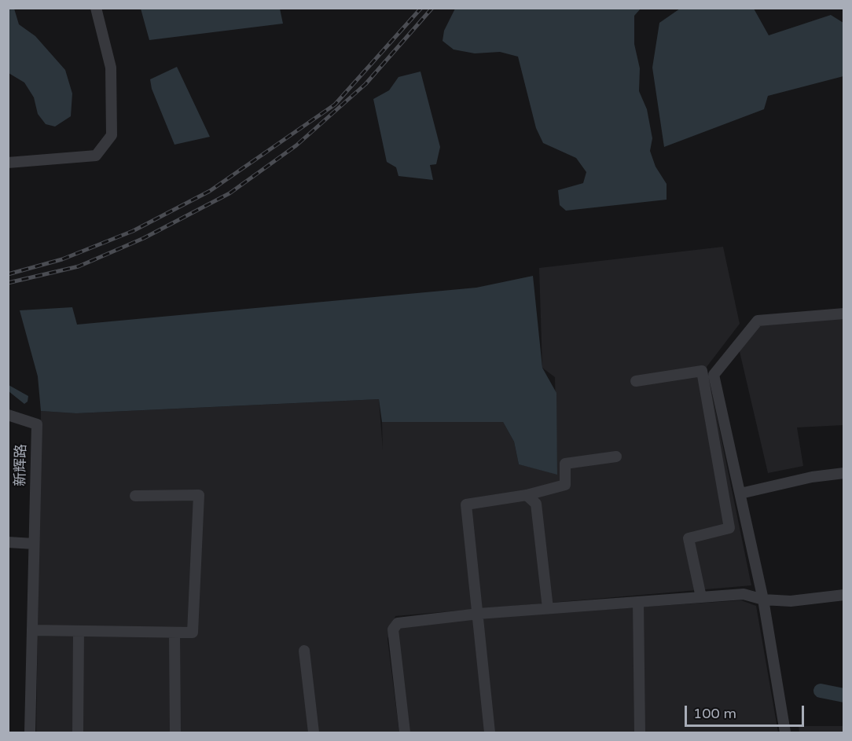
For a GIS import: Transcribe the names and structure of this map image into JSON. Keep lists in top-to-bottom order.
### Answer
{
  "streets": {
    "street": ["新辉路"]
  },
  "scale_bar": "100 m"
}
